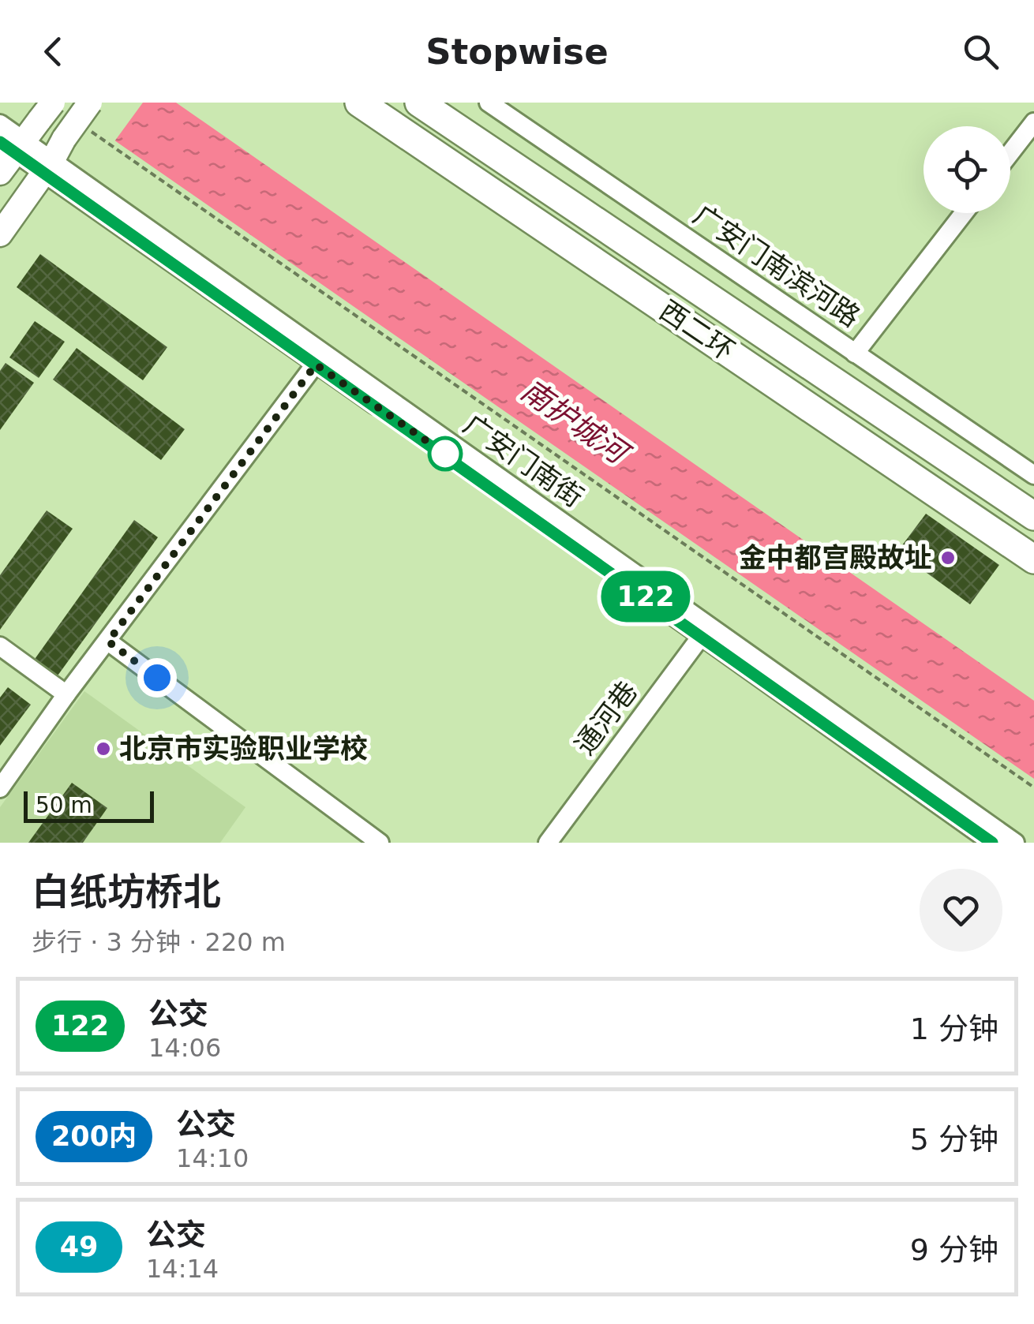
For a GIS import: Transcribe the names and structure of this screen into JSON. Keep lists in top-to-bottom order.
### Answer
{
  "streets": {
    "highway": ["西二环"],
    "street": ["广安门南滨河路", "广安门南街", "通河巷"]
  },
  "crossings": [
    ["广安门南街", "通河巷"]
  ],
  "water": ["南护城河"],
  "places": ["金中都宫殿故址", "北京市实验职业学校"],
  "lines": ["bus line 122"],
  "scale_bar": "50 m",
  "page": {
    "header": "Stopwise",
    "on_map": "122",
    "scale": "50 m",
    "heading": ["白纸坊桥北", "步行 · 3 分钟 · 220 m"],
    "list": [
      {
        "mark": "122",
        "name": "公交",
        "note": "14:06",
        "value": "1 分钟"
      },
      {
        "mark": "200内",
        "name": "公交",
        "note": "14:10",
        "value": "5 分钟"
      },
      {
        "mark": "49",
        "name": "公交",
        "note": "14:14",
        "value": "9 分钟"
      }
    ]
  }
}
